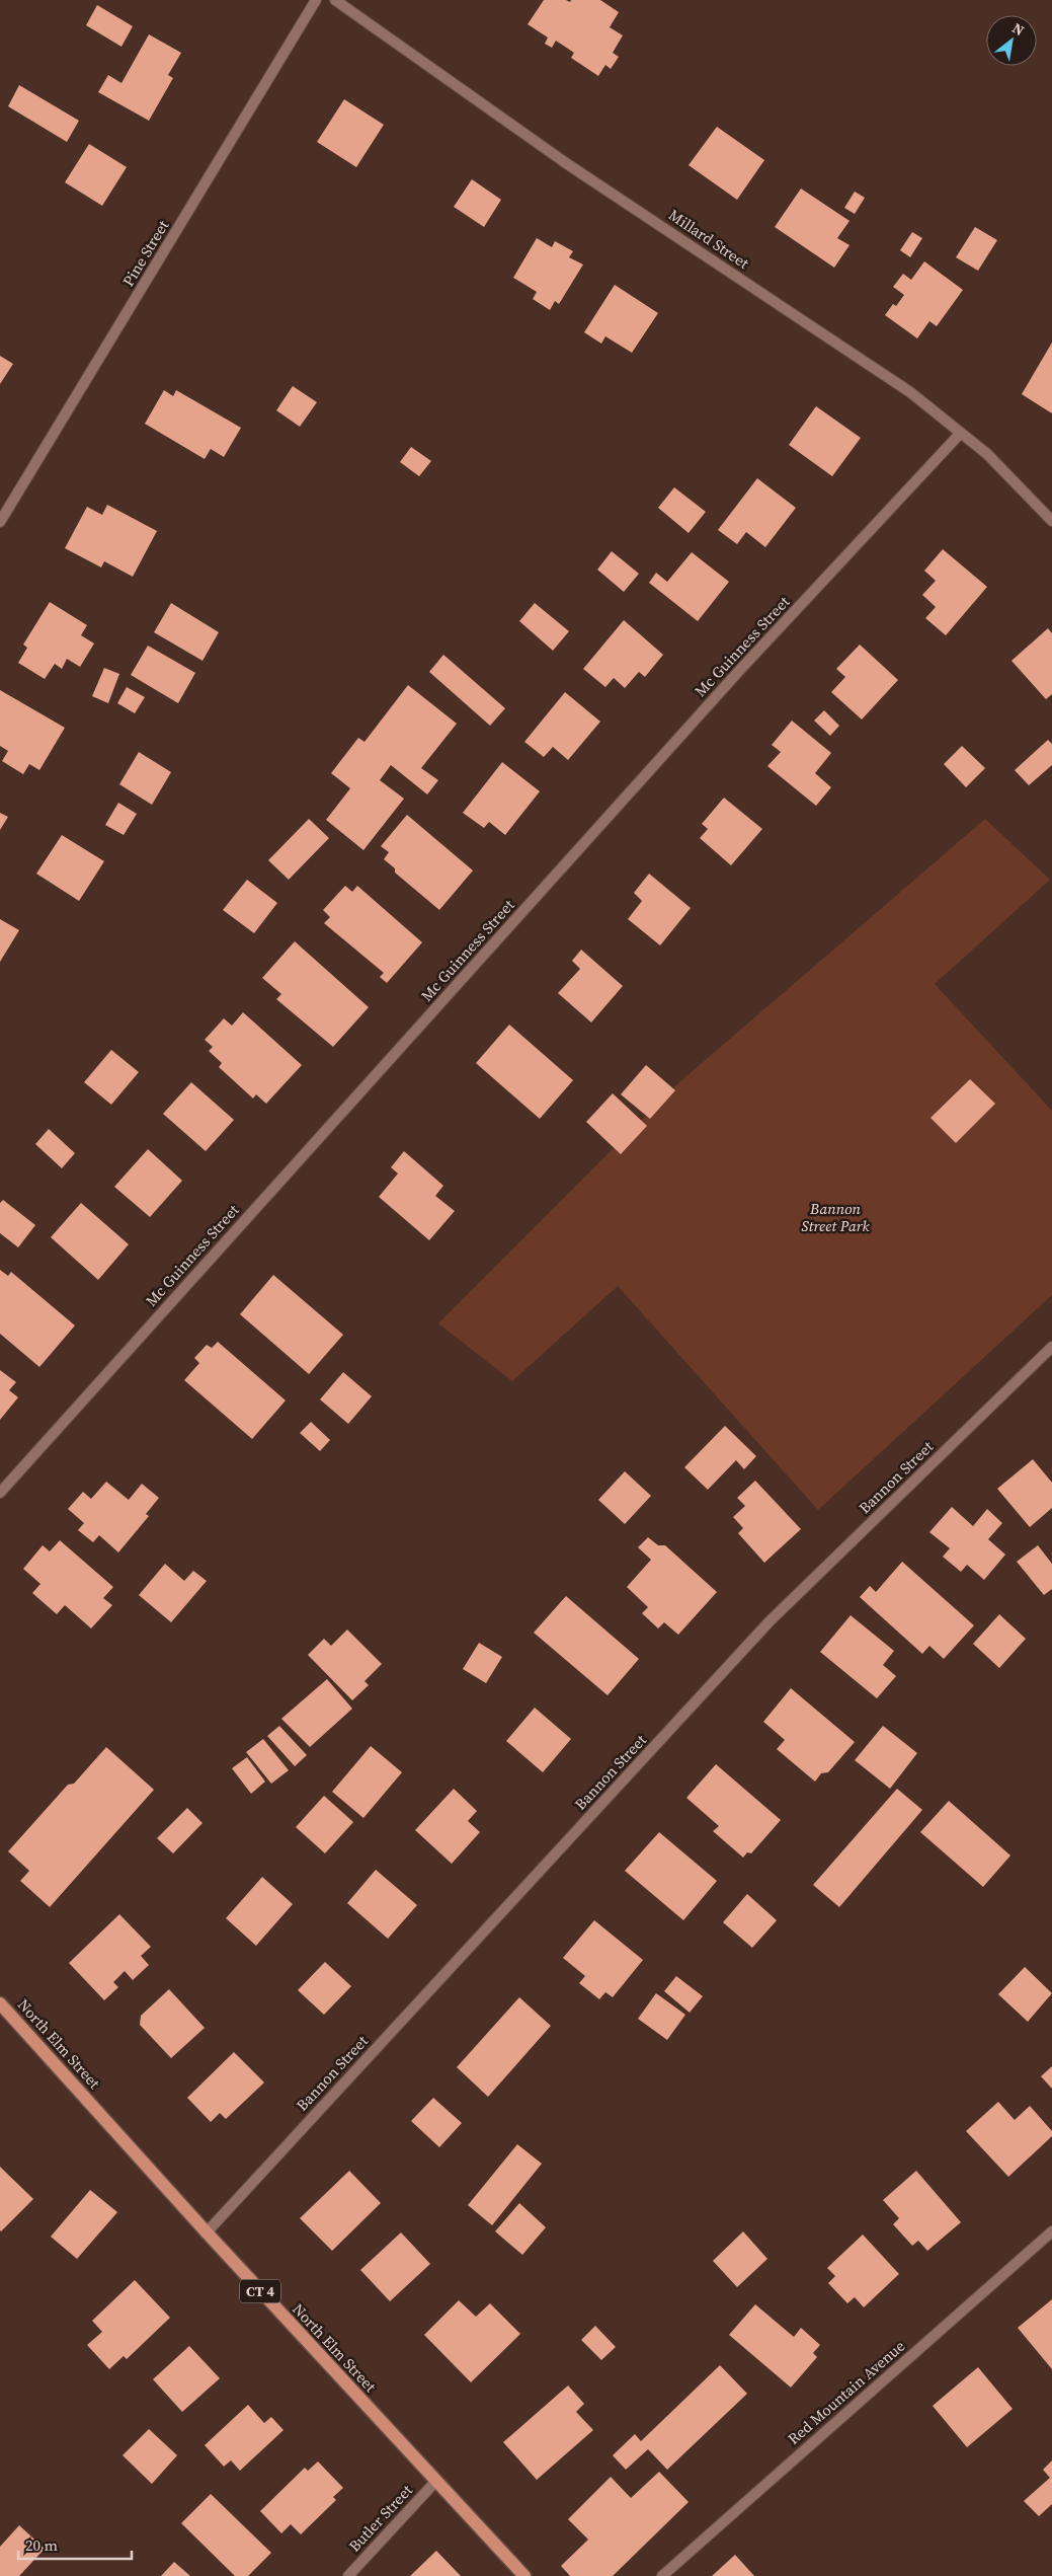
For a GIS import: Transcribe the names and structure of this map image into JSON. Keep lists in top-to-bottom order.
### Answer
{
  "streets": {
    "main road": ["North Elm Street", "CT 4"],
    "street": [
      "Millard Street",
      "Pine Street",
      "Mc Guinness Street",
      "Bannon Street",
      "Red Mountain Avenue",
      "Butler Street"
    ]
  },
  "crossings": [
    ["Millard Street", "Mc Guinness Street"],
    ["Bannon Street", "North Elm Street"],
    ["North Elm Street", "Butler Street"]
  ],
  "parks": ["Bannon Street Park"],
  "scale_bar": "20 m",
  "north": "top right"
}
